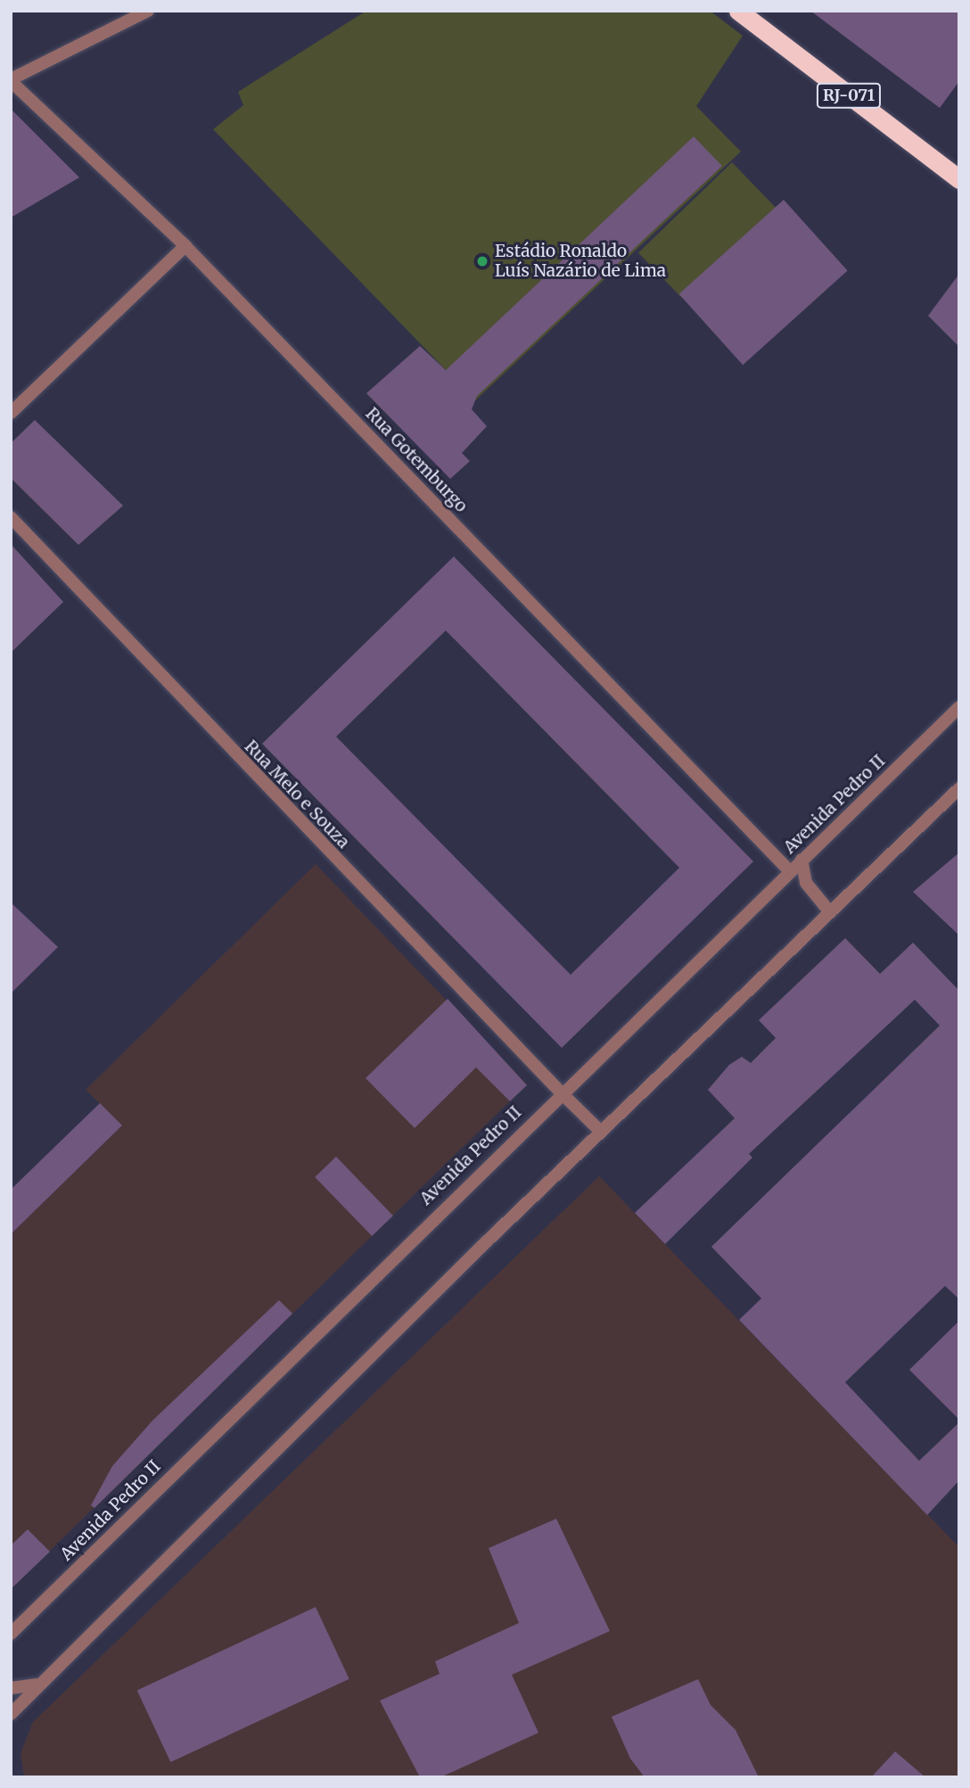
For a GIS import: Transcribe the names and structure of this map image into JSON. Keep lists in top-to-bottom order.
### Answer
{
  "streets": {
    "highway": ["RJ-071"],
    "street": ["Rua Gotemburgo", "Rua Melo e Souza", "Avenida Pedro II"]
  },
  "crossings": [
    ["Rua Gotemburgo", "Avenida Pedro II"],
    ["Rua Melo e Souza", "Avenida Pedro II"]
  ],
  "places": ["Estádio Ronaldo Luís Nazário de Lima"]
}
